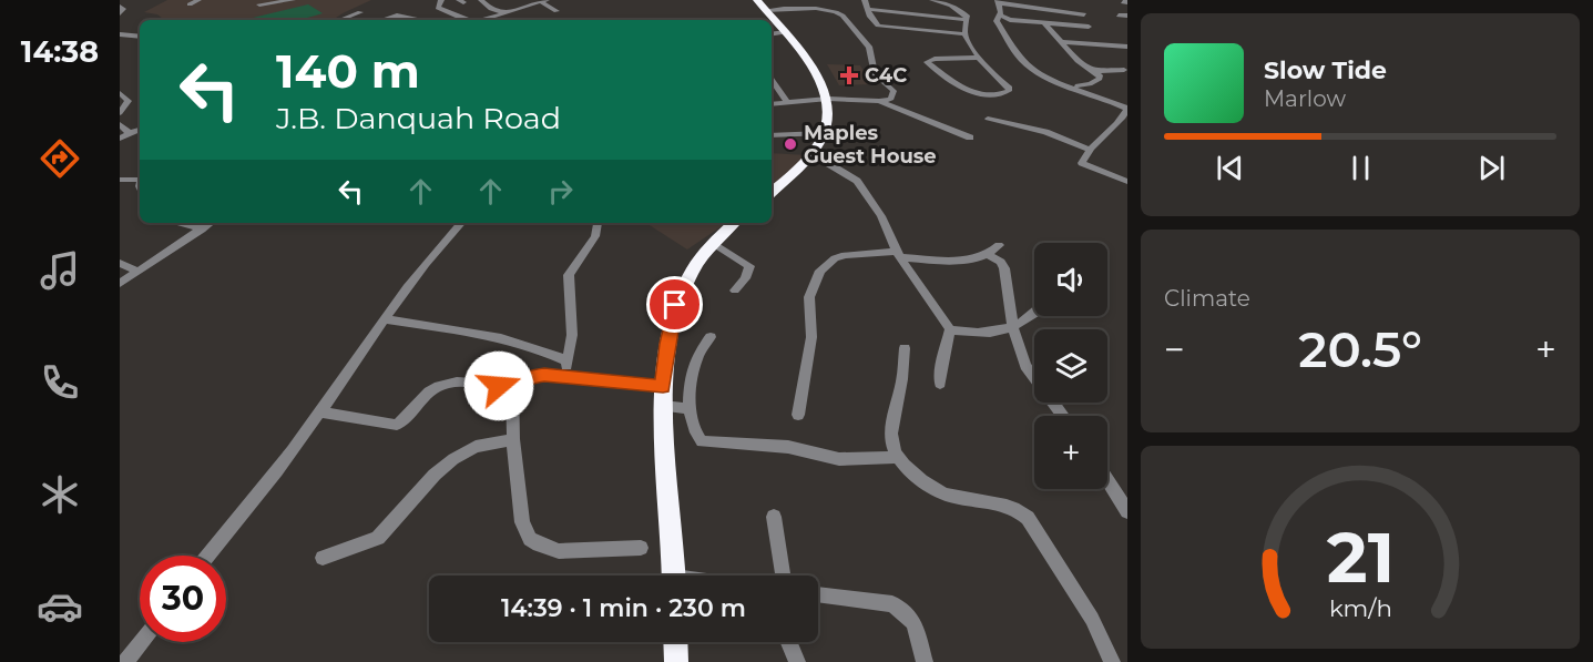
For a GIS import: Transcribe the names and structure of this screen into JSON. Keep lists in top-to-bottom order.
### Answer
{
  "places": {
    "health": ["C4C"],
    "other": ["Maples Guest House"]
  },
  "page": {
    "tabs": "14:38",
    "turn": ["140 m", "J.B. Danquah Road"],
    "song": ["Slow Tide", "Marlow"],
    "tile": "Climate",
    "map_buttons": "+",
    "heat": ["−", "20.5°", "+"],
    "limit": "30",
    "trip": "14:39 · 1 min · 230 m",
    "gauge": ["21", "km/h"]
  }
}
